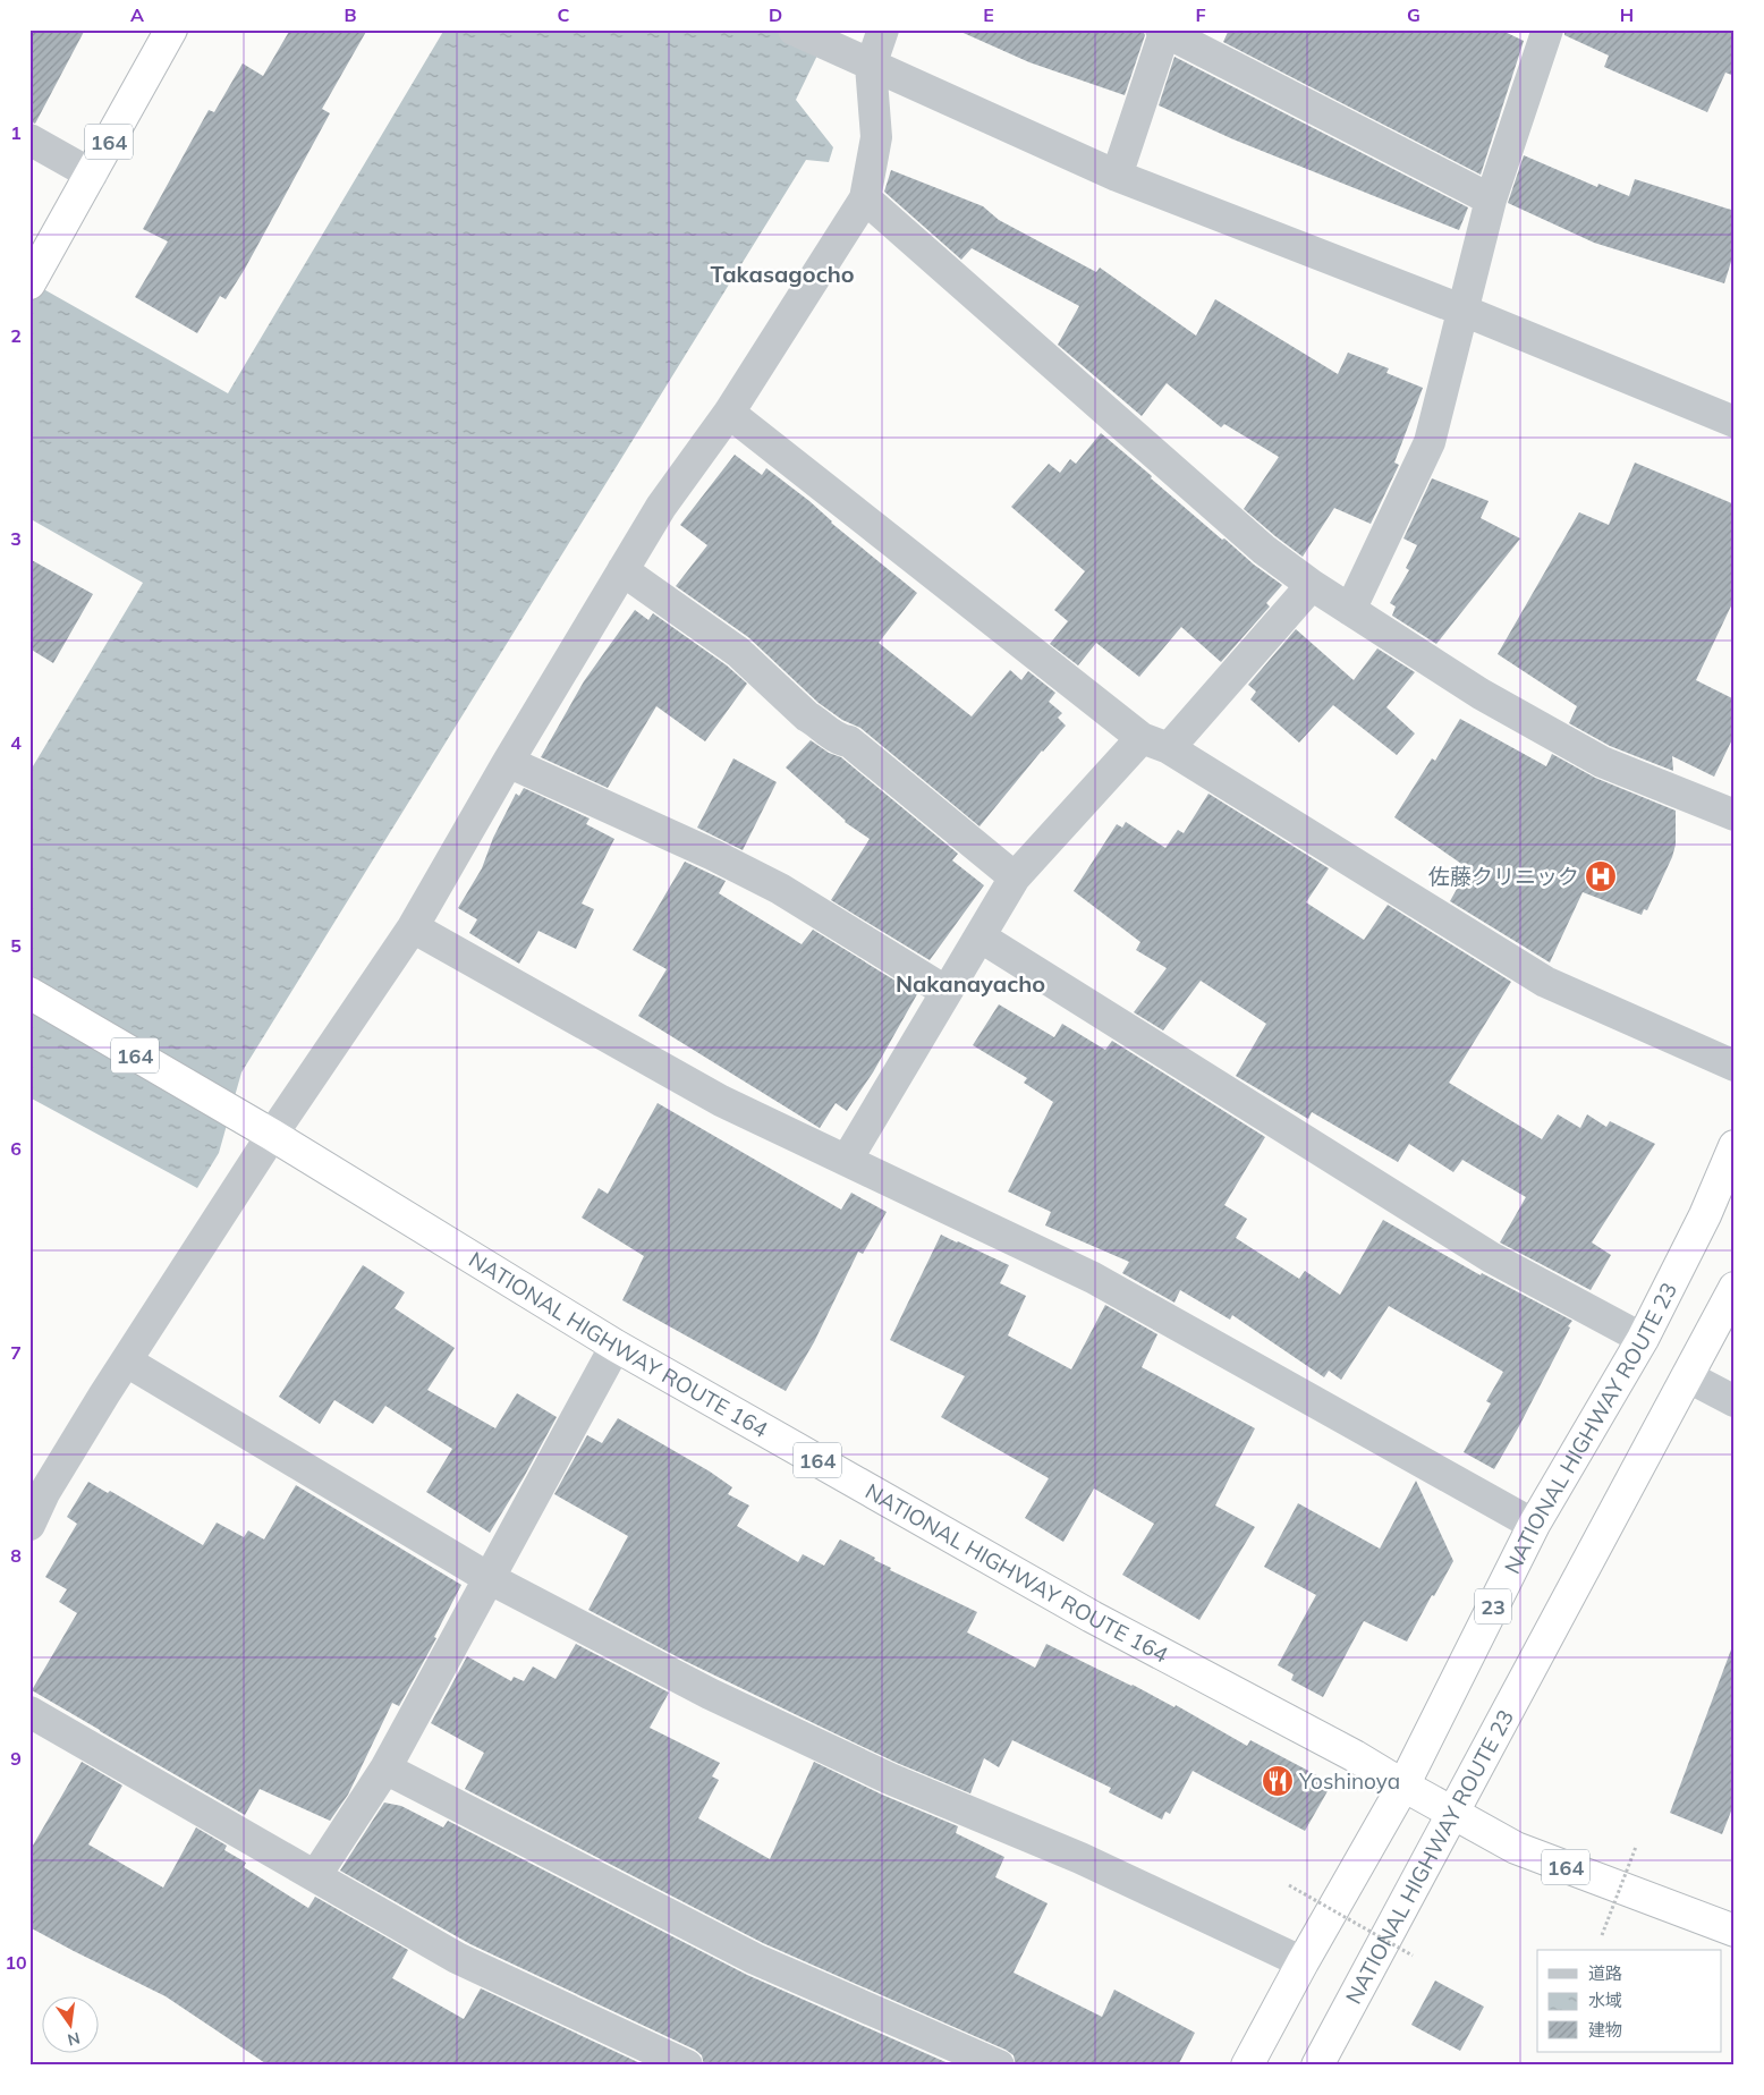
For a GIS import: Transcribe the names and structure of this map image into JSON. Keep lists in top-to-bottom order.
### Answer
{
  "streets": {
    "highway": [
      "164",
      "NATIONAL HIGHWAY ROUTE 164",
      "NATIONAL HIGHWAY ROUTE 23",
      "23"
    ]
  },
  "crossings": [
    ["NATIONAL HIGHWAY ROUTE 164", "NATIONAL HIGHWAY ROUTE 23"]
  ],
  "districts": ["Takasagocho", "Nakanayacho"],
  "places": {
    "hospital": ["佐藤クリニック"],
    "restaurant": ["Yoshinoya"]
  },
  "legend": ["道路", "水域", "建物"],
  "north": "bottom",
  "grid": {
    "columns": [
      "A",
      "B",
      "C",
      "D",
      "E",
      "F",
      "G",
      "H"
    ],
    "rows": [
      "1",
      "2",
      "3",
      "4",
      "5",
      "6",
      "7",
      "8",
      "9",
      "10"
    ]
  }
}
